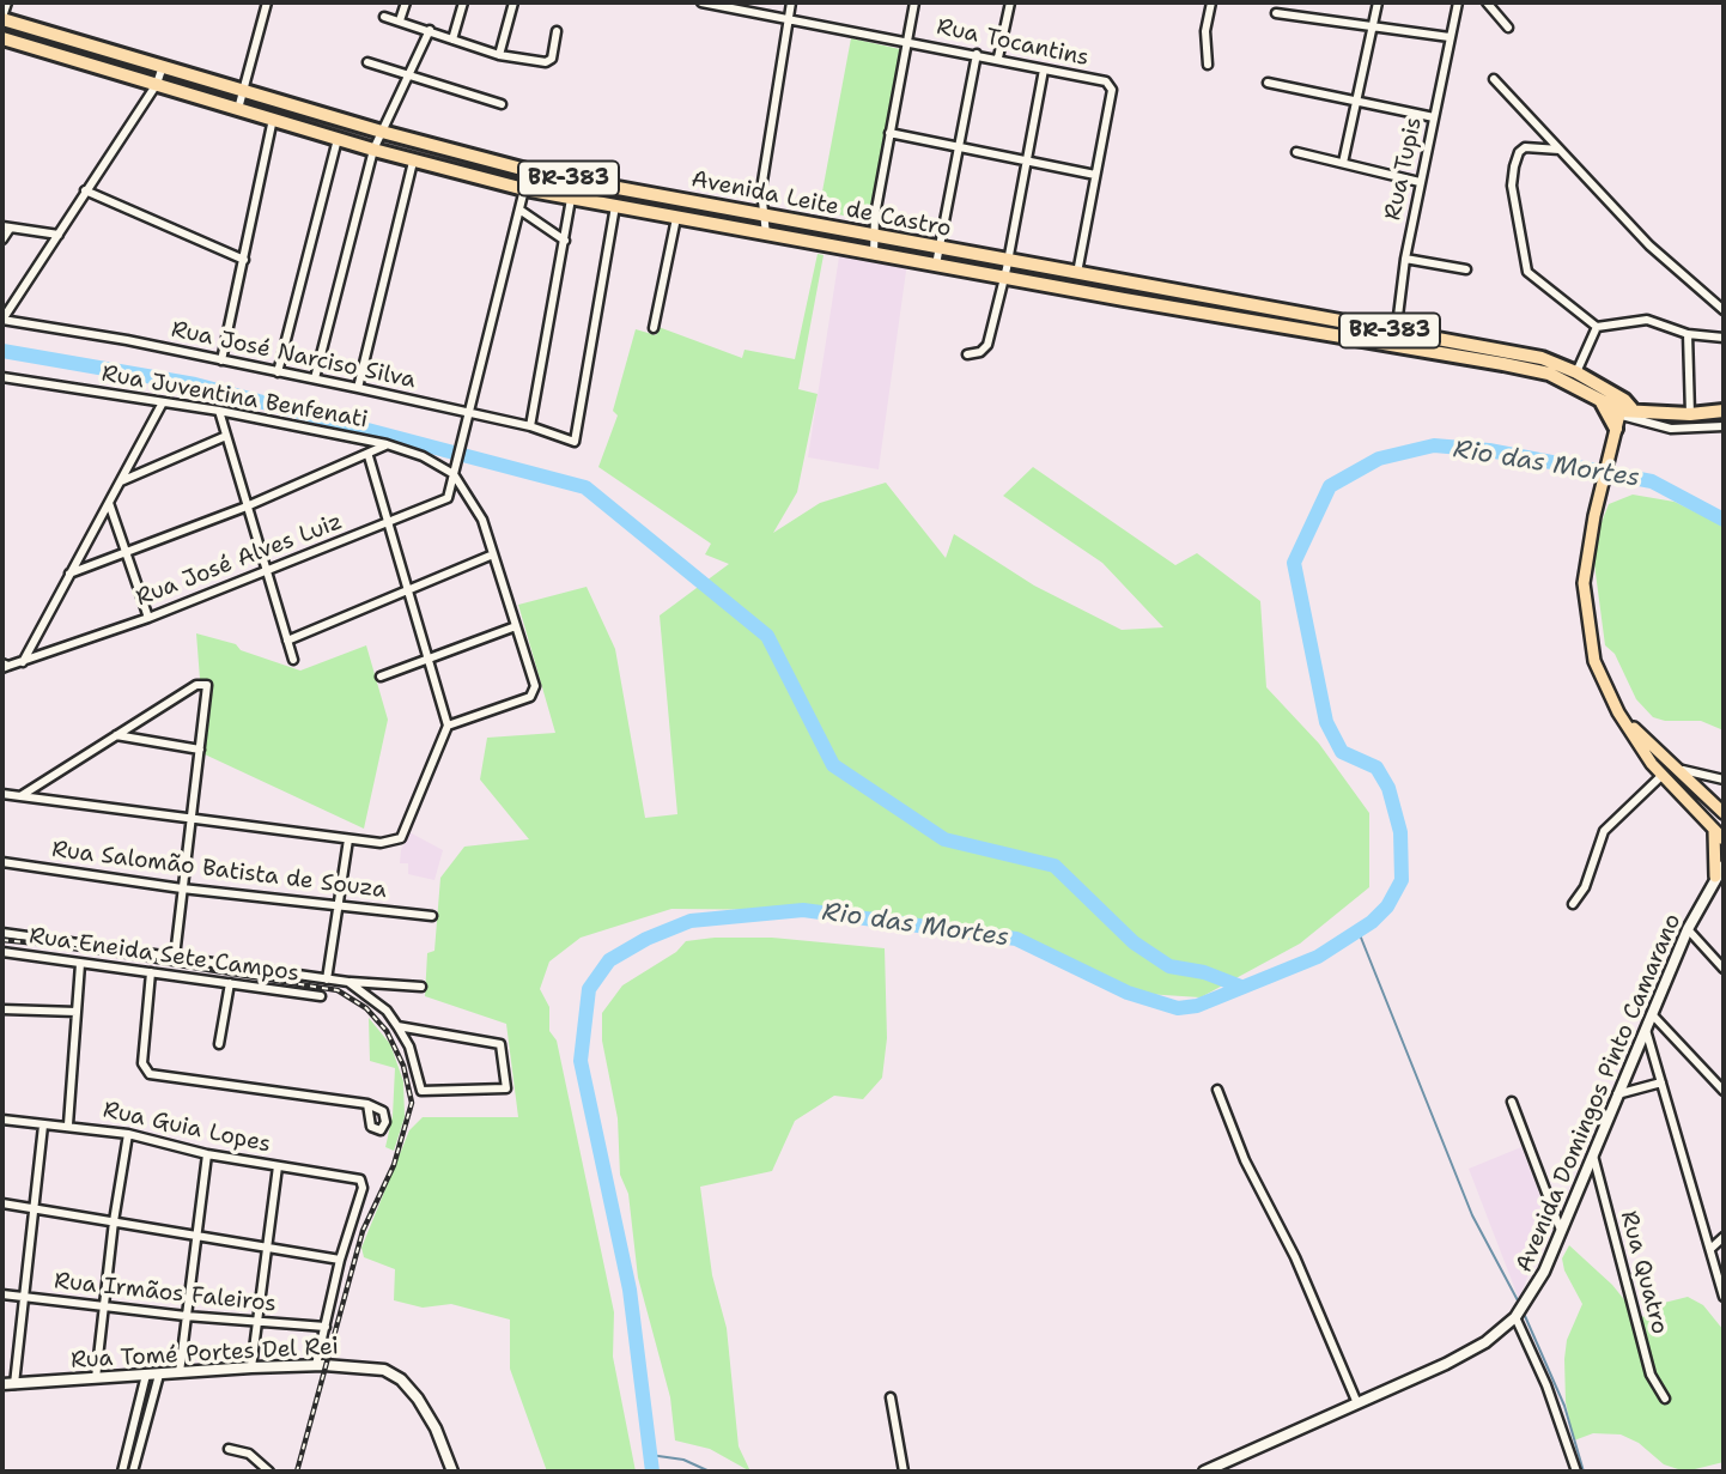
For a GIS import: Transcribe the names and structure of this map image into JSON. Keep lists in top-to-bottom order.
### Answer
{
  "streets": {
    "highway": ["BR-383", "Avenida Leite de Castro"],
    "main road": ["Avenida Domingos Pinto Camarano", "Rua Tomé Portes Del Rei"],
    "street": [
      "Rua Tocantins",
      "Rua Tupis",
      "Rua José Narciso Silva",
      "Rua Juventina Benfenati",
      "Rua José Alves Luiz",
      "Rua Salomão Batista de Souza",
      "Rua Eneida Sete Campos",
      "Rua Guia Lopes",
      "Rua Quatro",
      "Rua Irmãos Faleiros"
    ]
  },
  "crossings": [
    ["Rua Tupis", "Avenida Leite de Castro"],
    ["Avenida Leite de Castro", "Rua José Narciso Silva"],
    ["Avenida Leite de Castro", "Rua José Alves Luiz"],
    ["Rua José Narciso Silva", "Rua José Alves Luiz"],
    ["Rua Juventina Benfenati", "Rua José Alves Luiz"],
    ["Avenida Domingos Pinto Camarano", "Rua Quatro"]
  ],
  "water": ["Rio das Mortes"]
}
